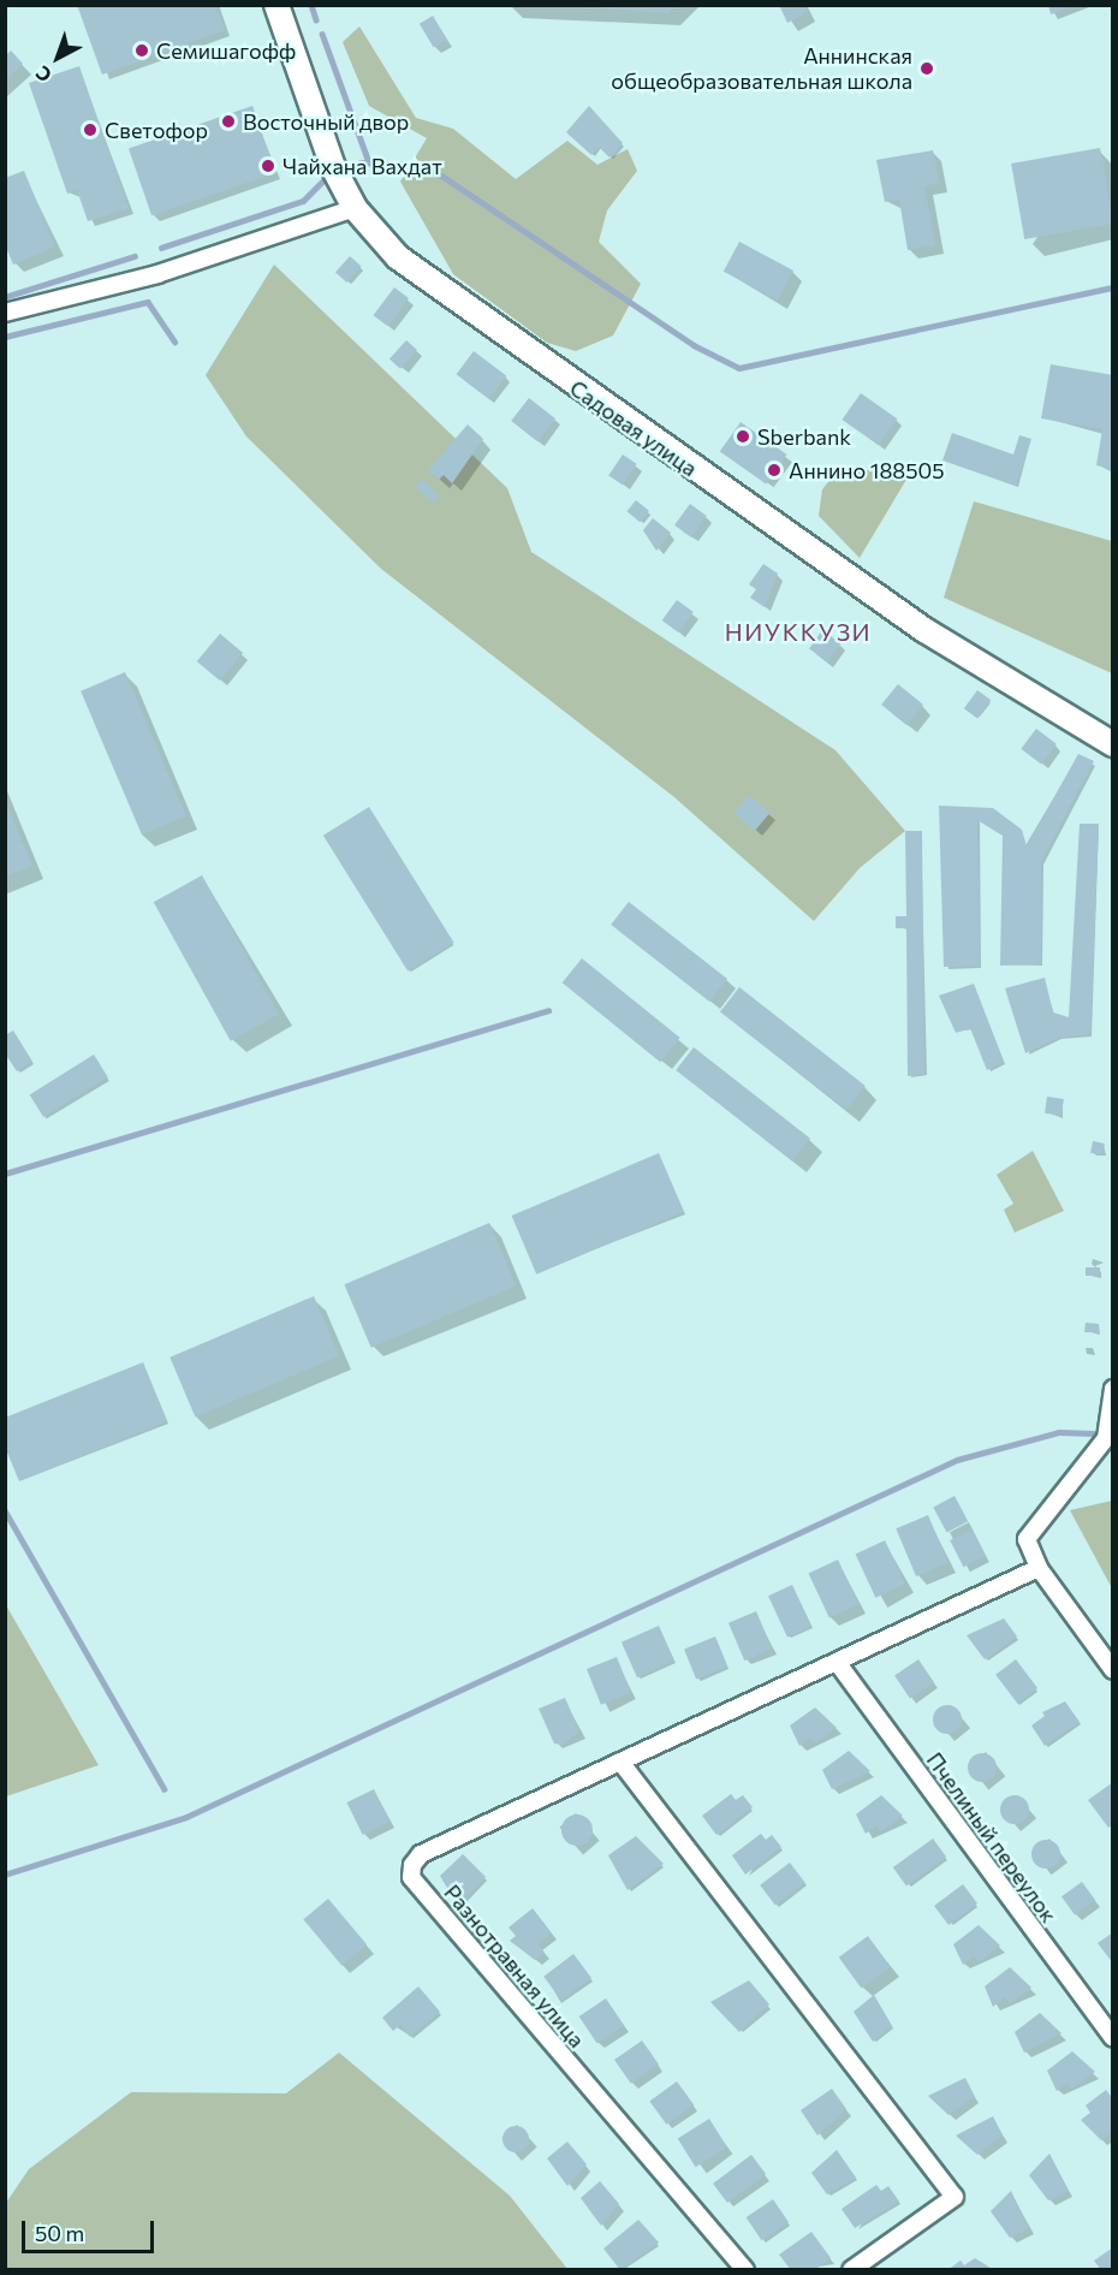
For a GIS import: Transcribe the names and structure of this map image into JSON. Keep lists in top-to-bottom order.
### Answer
{
  "streets": {
    "main road": ["Садовая улица"],
    "street": ["Пчелиный переулок", "Разнотравная улица"]
  },
  "crossings": [
    ["Пчелиный переулок", "Разнотравная улица"]
  ],
  "districts": ["НИУККУЗИ"],
  "places": [
    "Семишагофф",
    "Аннинская общеобразовательная школа",
    "Восточный двор",
    "Светофор",
    "Чайхана Вахдат",
    "Sberbank",
    "Аннино 188505"
  ],
  "scale_bar": "50 m",
  "north": "bottom left"
}
